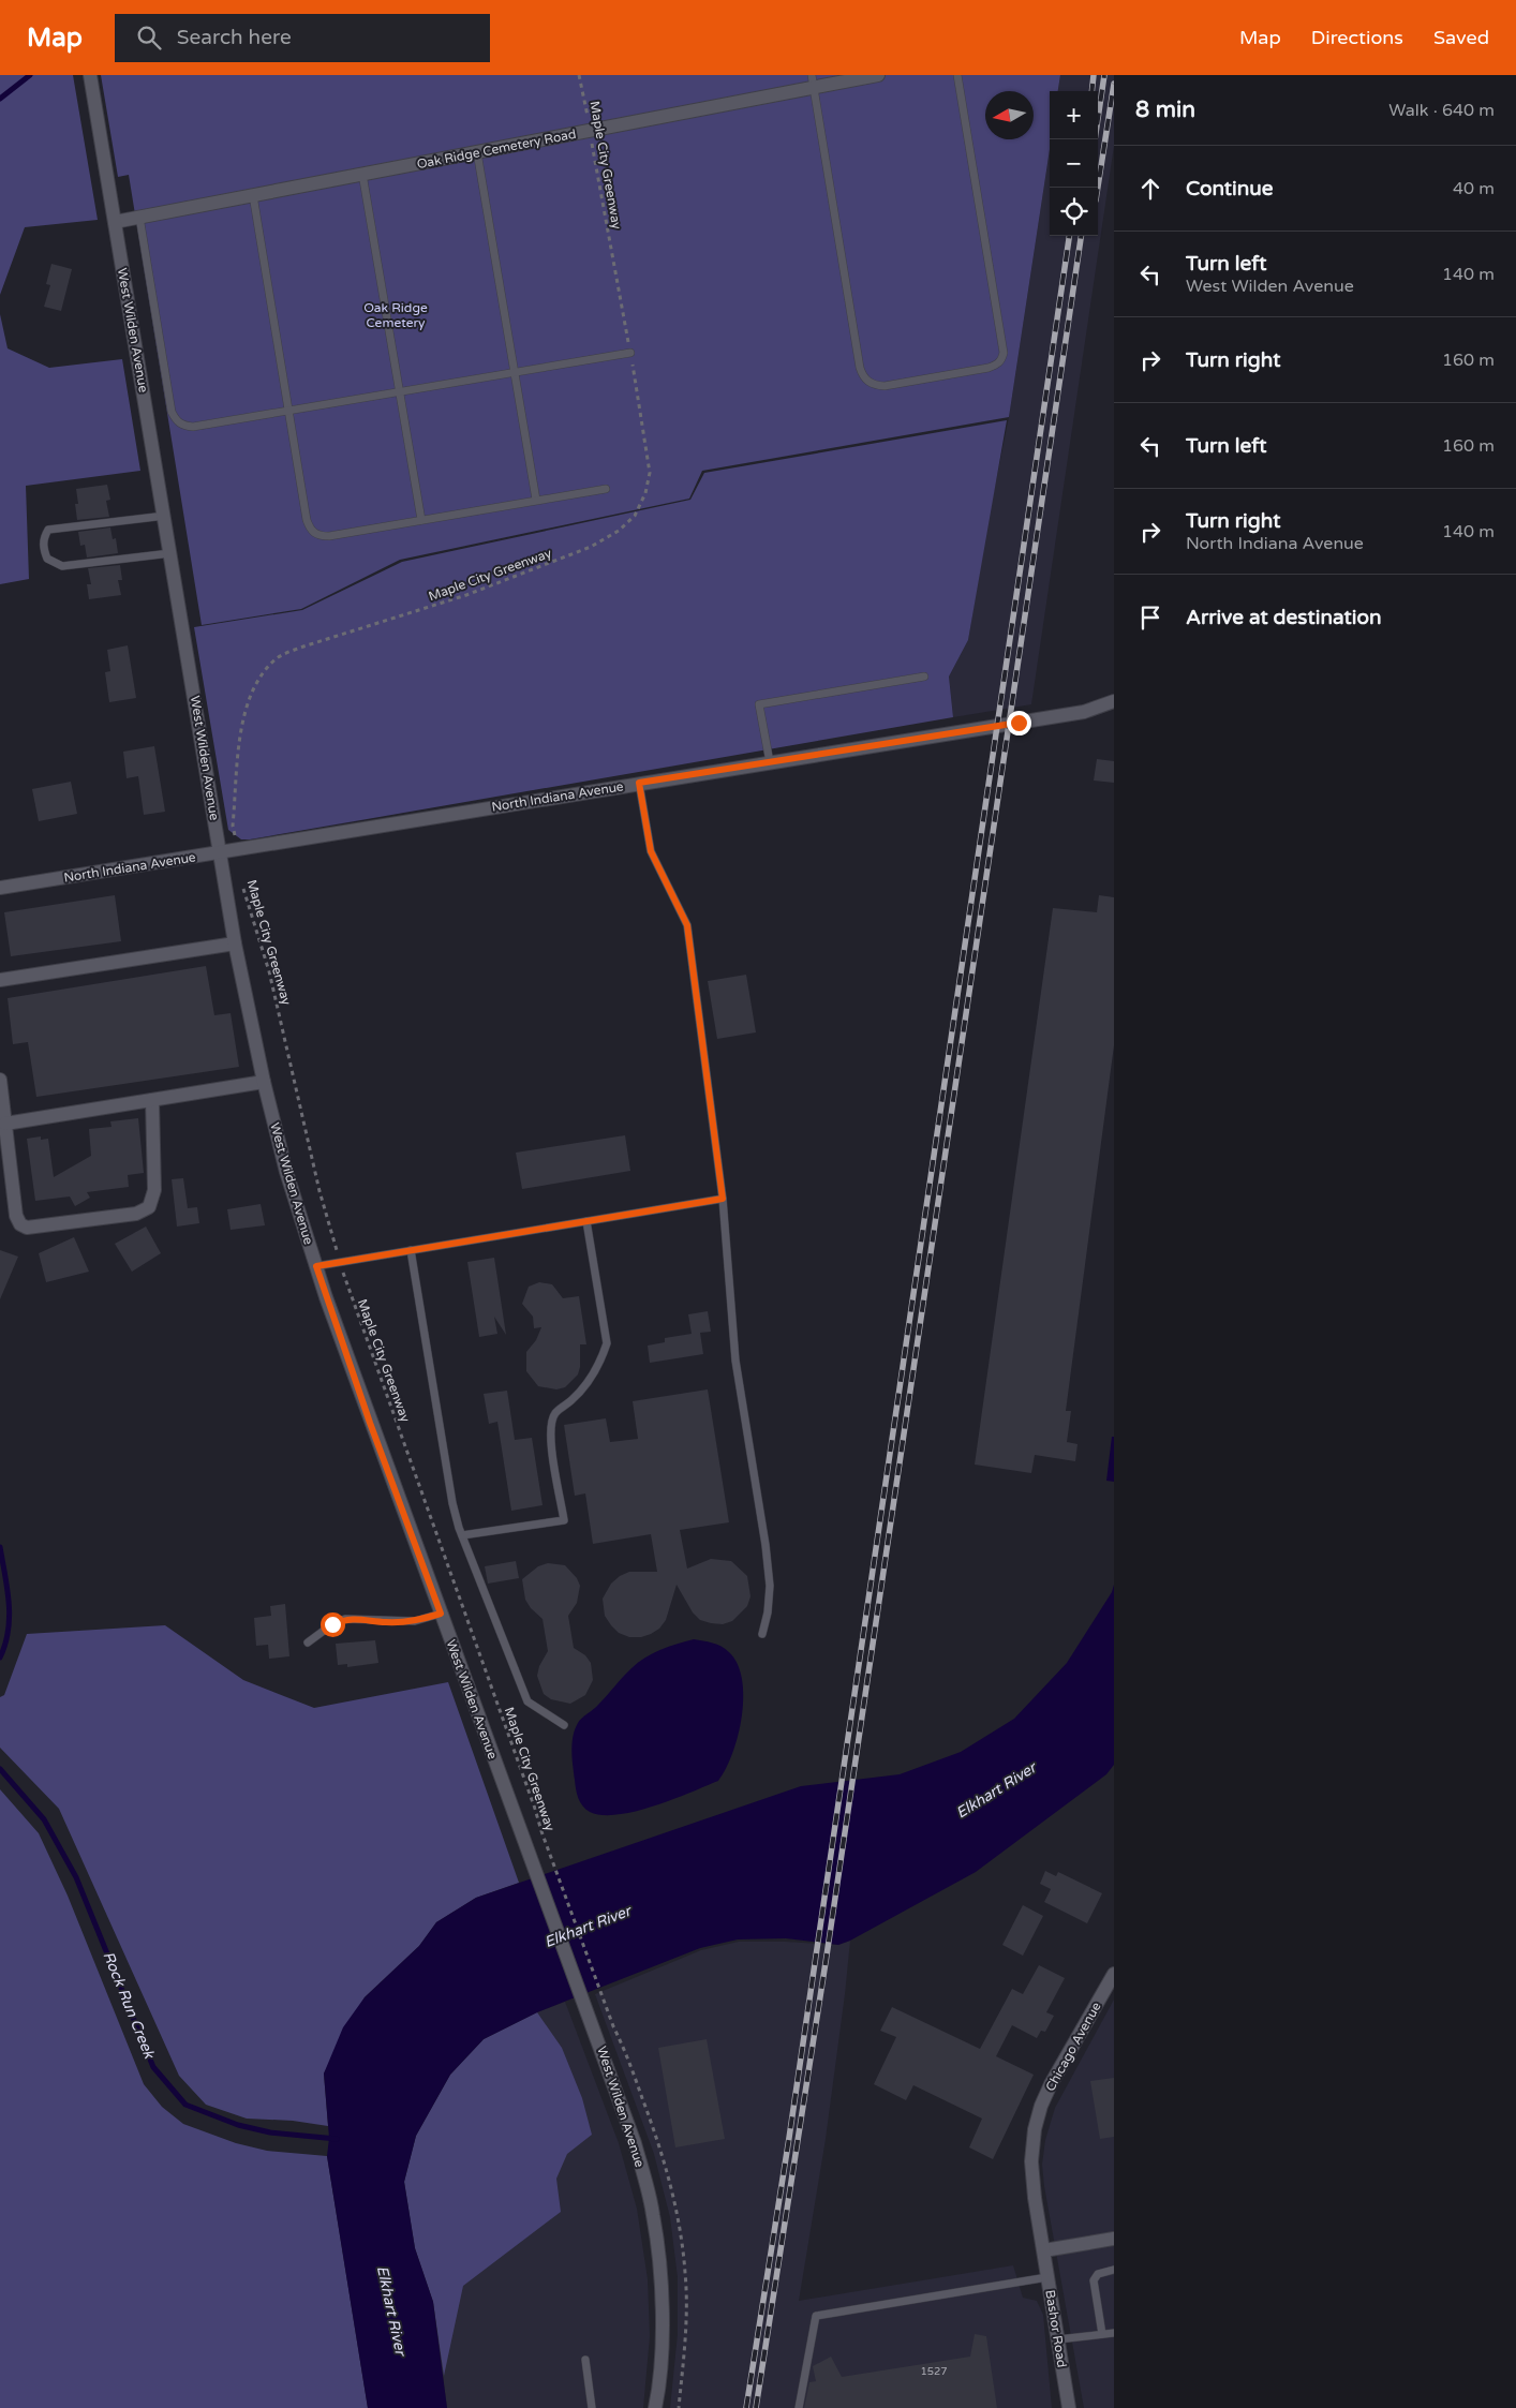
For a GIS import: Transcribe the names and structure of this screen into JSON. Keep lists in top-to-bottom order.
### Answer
{
  "streets": {
    "street": [
      "Oak Ridge Cemetery Road",
      "West Wilden Avenue",
      "North Indiana Avenue",
      "Chicago Avenue",
      "Bashor Road"
    ],
    "path": ["Maple City Greenway"]
  },
  "crossings": [
    ["Oak Ridge Cemetery Road", "Maple City Greenway"],
    ["Oak Ridge Cemetery Road", "West Wilden Avenue"],
    ["Maple City Greenway", "North Indiana Avenue"],
    ["West Wilden Avenue", "North Indiana Avenue"],
    ["Chicago Avenue", "Bashor Road"]
  ],
  "water": ["Elkhart River", "Rock Run Creek"],
  "parks": ["Oak Ridge Cemetery"],
  "house_numbers": ["1527"],
  "north": "left",
  "page": {
    "header": "Map",
    "search": "Search here",
    "nav": ["Map", "Directions", "Saved"],
    "heading": ["8 min", "Walk · 640 m"],
    "map_buttons": ["+", "−"],
    "list": [
      ["Continue", "40 m"],
      ["Turn left", "West Wilden Avenue", "140 m"],
      ["Turn right", "160 m"],
      ["Turn left", "160 m"],
      ["Turn right", "North Indiana Avenue", "140 m"],
      "Arrive at destination"
    ]
  }
}
